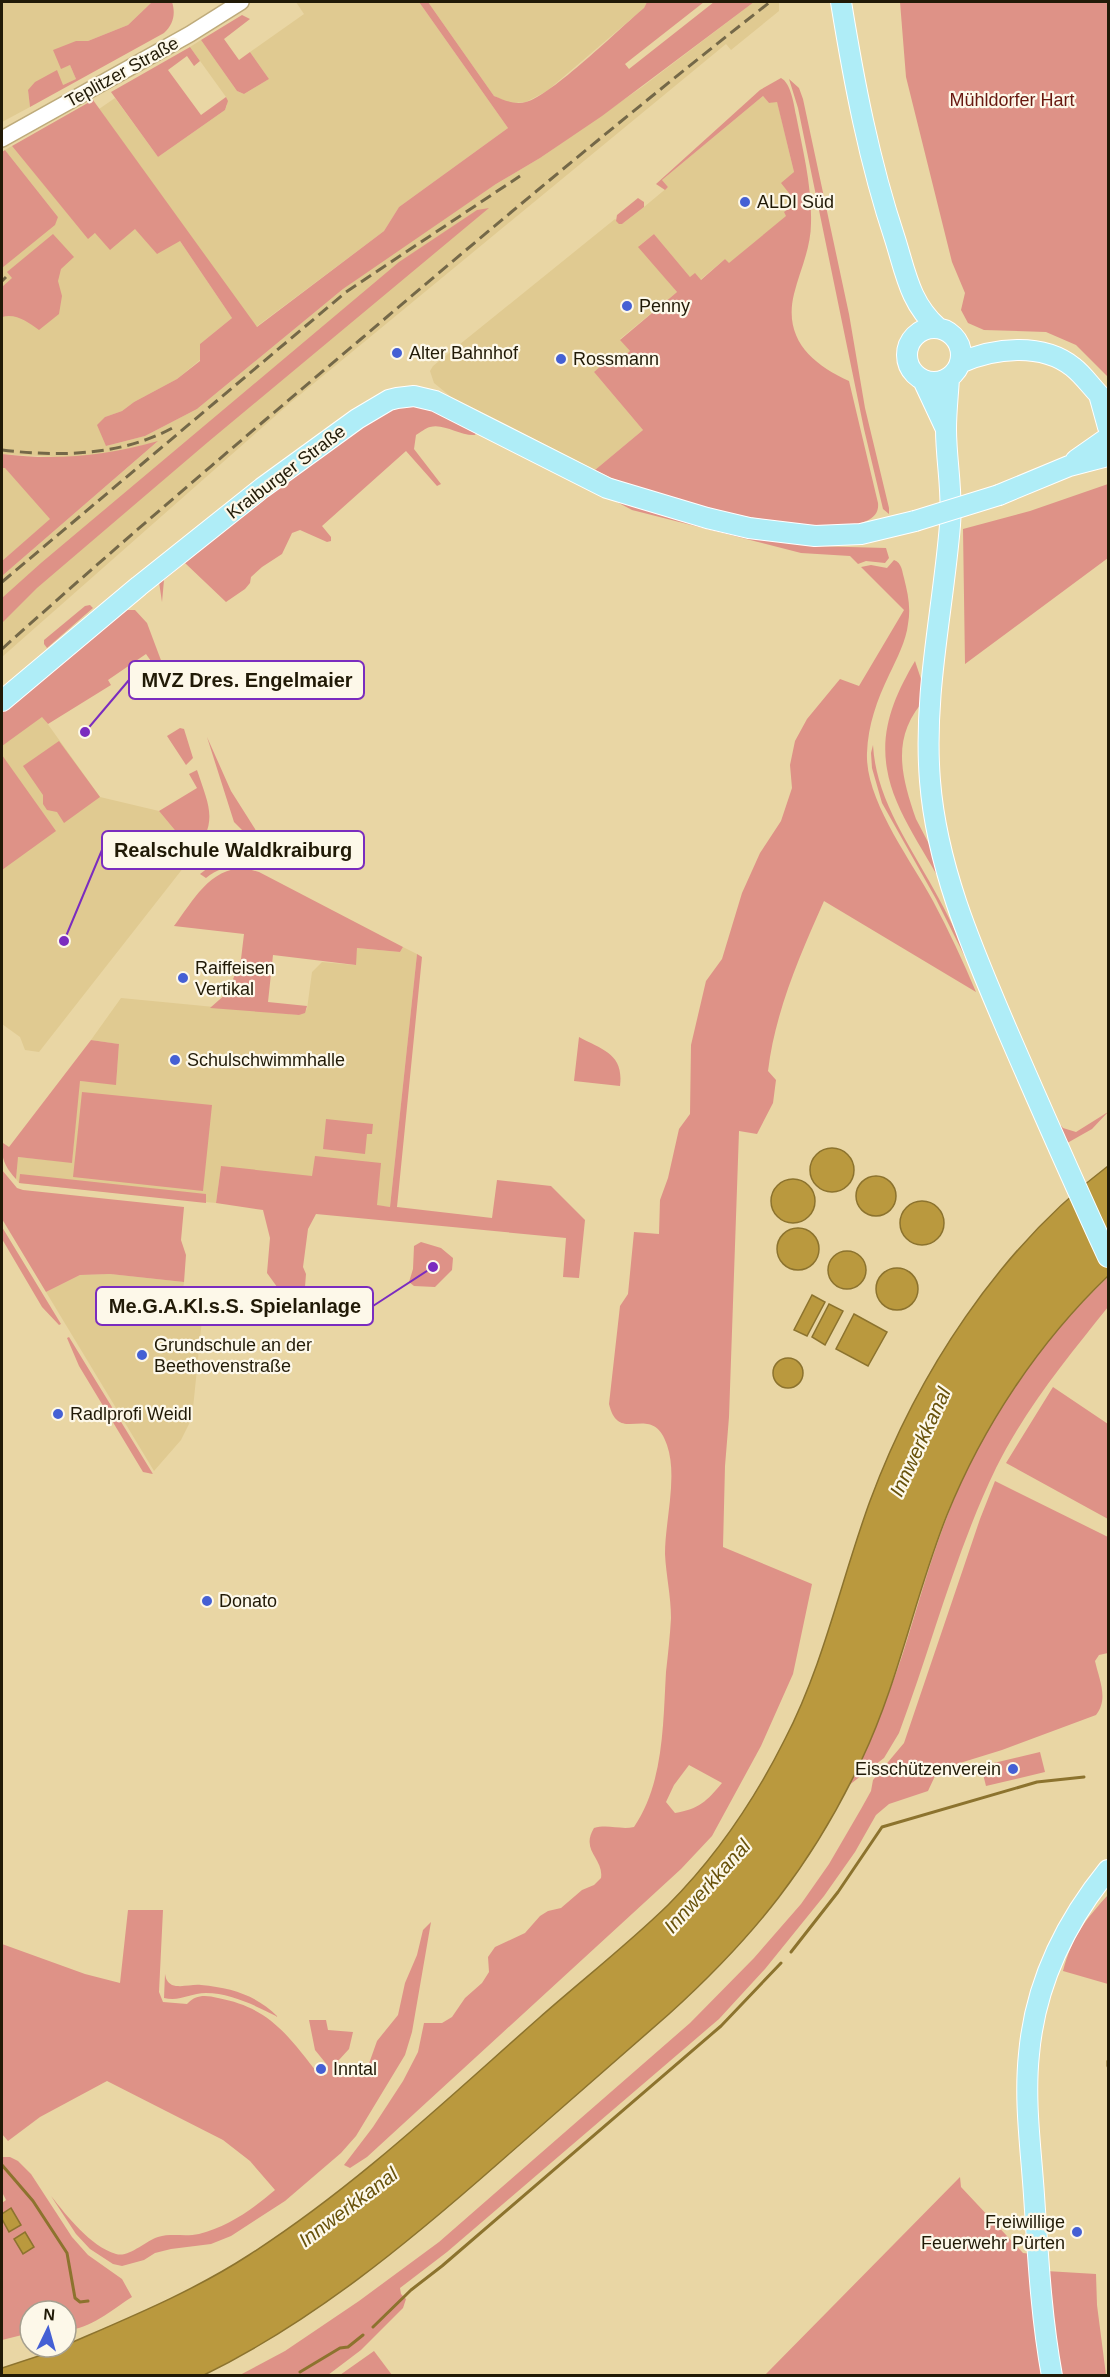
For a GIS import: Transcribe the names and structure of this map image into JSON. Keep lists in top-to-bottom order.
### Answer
{
  "streets": {
    "main road": ["Kraiburger Straße"],
    "street": ["Teplitzer Straße"]
  },
  "water": ["Innwerkkanal"],
  "parks": ["Mühldorfer Hart"],
  "places": [
    "ALDI Süd",
    "Penny",
    "Alter Bahnhof",
    "Rossmann",
    "MVZ Dres. Engelmaier",
    "Realschule Waldkraiburg",
    "Raiffeisen Vertikal",
    "Schulschwimmhalle",
    "Me.G.A.Kl.s.S. Spielanlage",
    "Grundschule an der Beethovenstraße",
    "Radlprofi Weidl",
    "Donato",
    "Eisschützenverein",
    "Inntal",
    "Freiwillige Feuerwehr Pürten"
  ],
  "north": "top"
}
